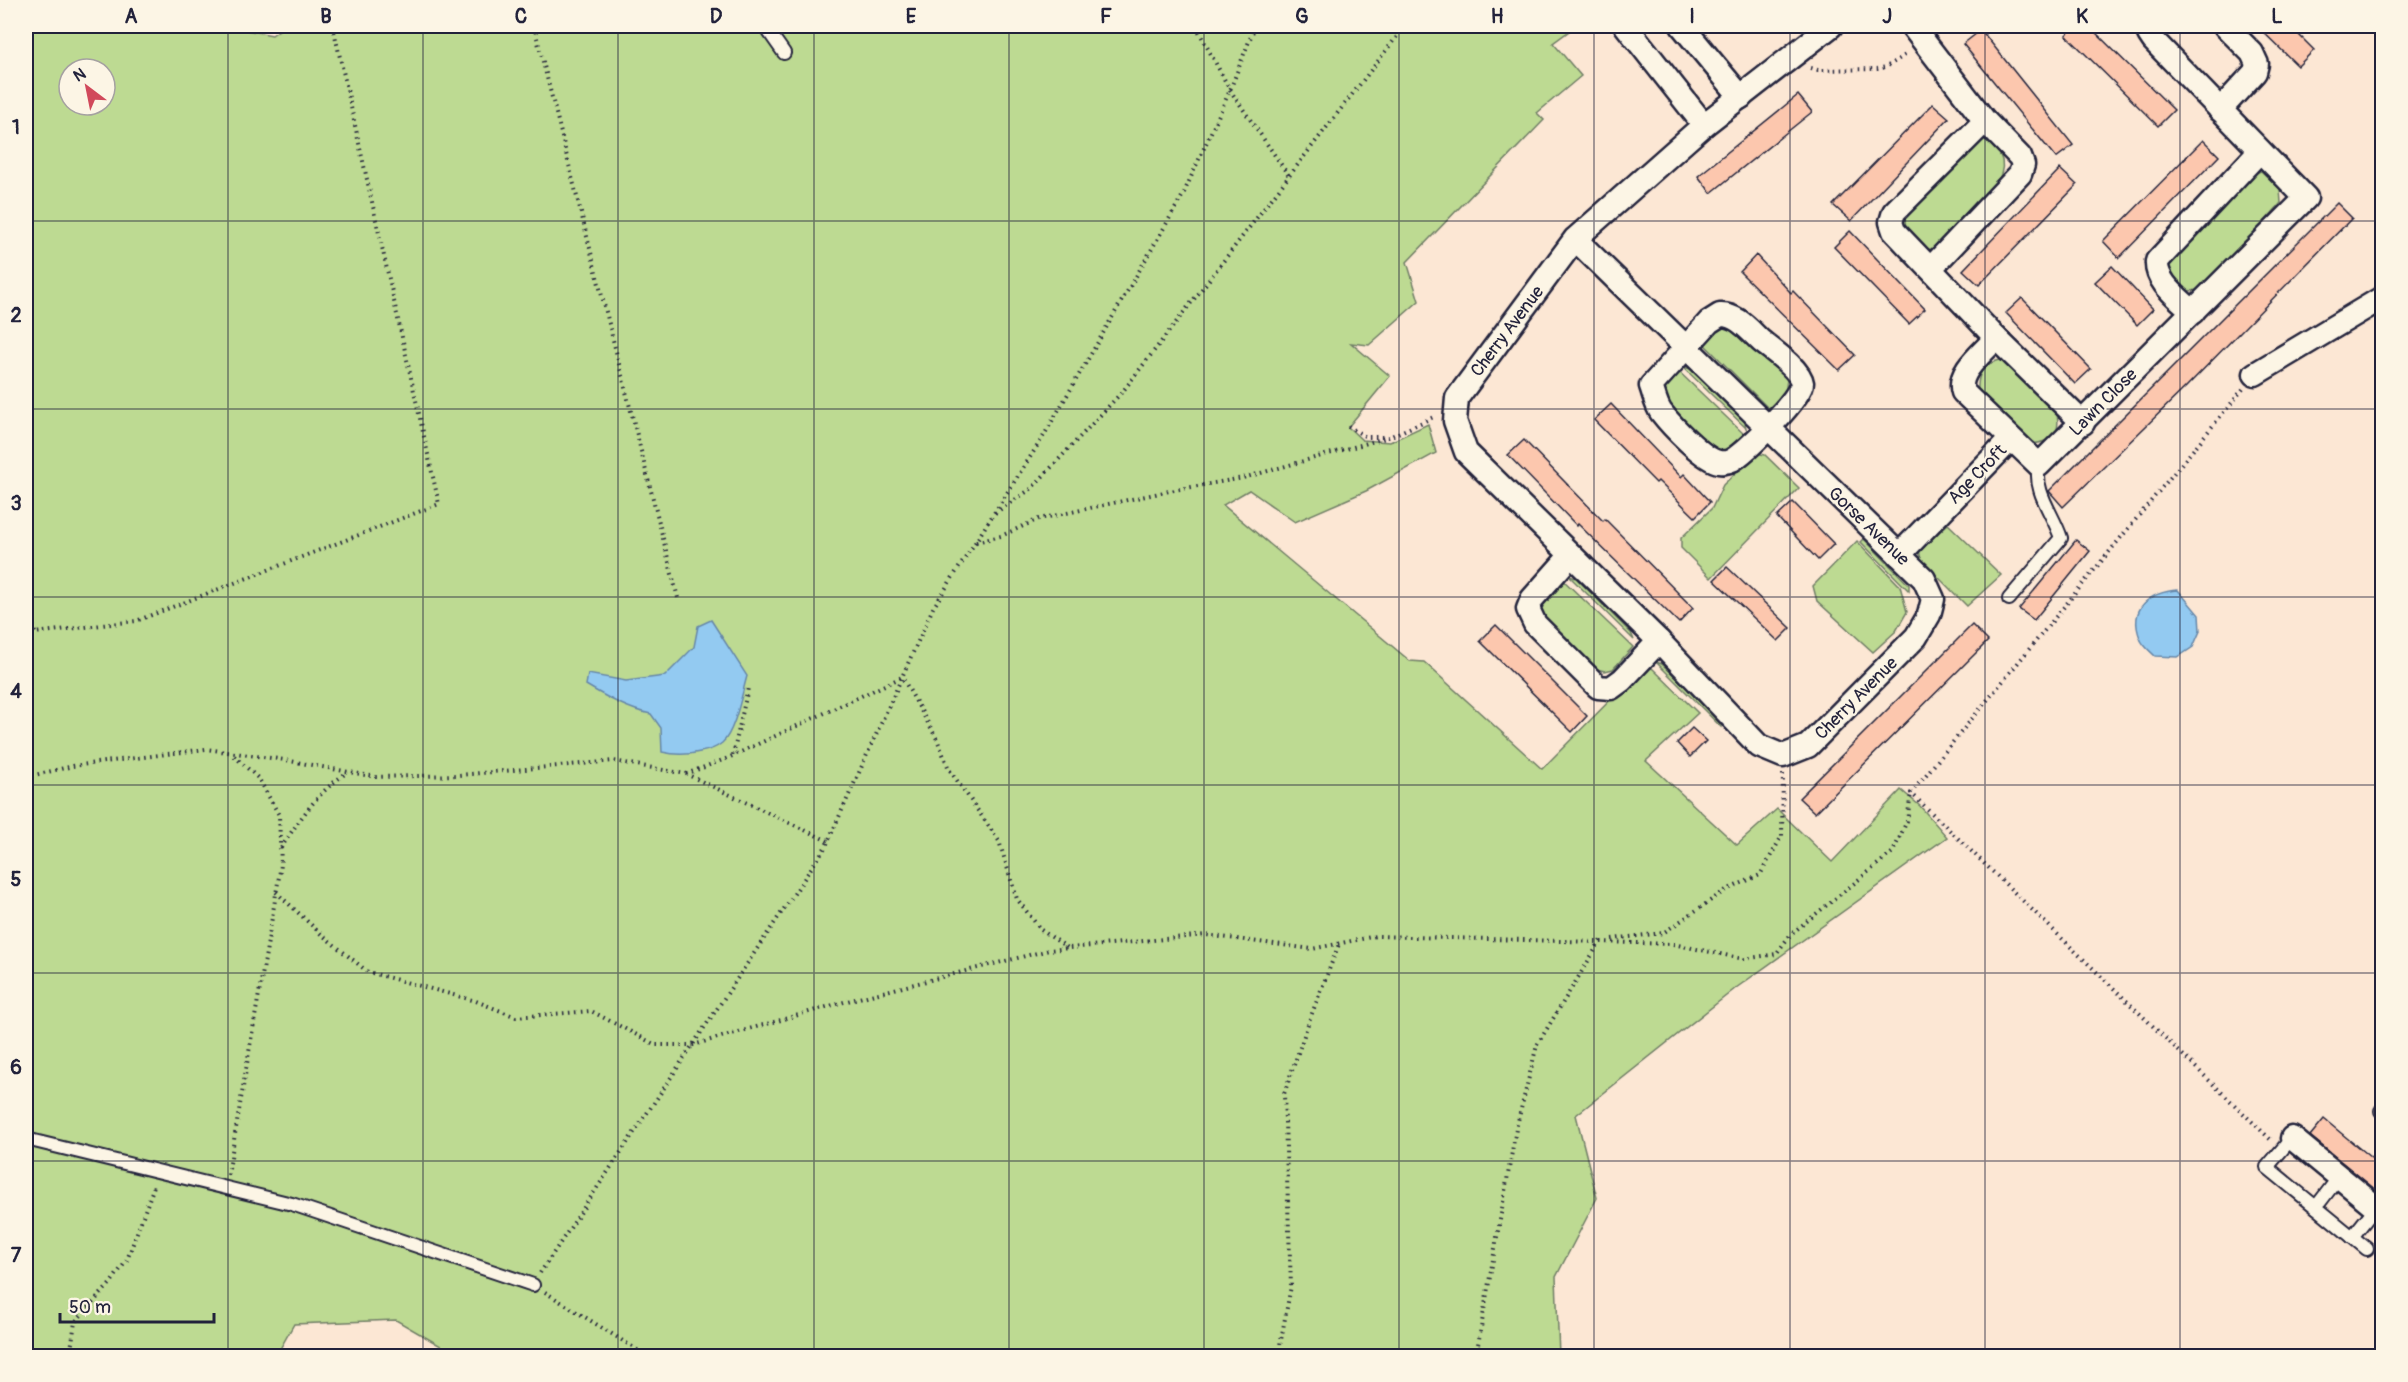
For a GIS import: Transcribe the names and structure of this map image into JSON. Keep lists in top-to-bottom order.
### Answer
{
  "streets": {
    "street": [
      "Cherry Avenue",
      "Lawn Close",
      "Age Croft",
      "Gorse Avenue"
    ]
  },
  "crossings": [
    ["Cherry Avenue", "Gorse Avenue"],
    ["Age Croft", "Gorse Avenue"]
  ],
  "scale_bar": "50 m",
  "north": "top left",
  "grid": {
    "columns": [
      "A",
      "B",
      "C",
      "D",
      "E",
      "F",
      "G",
      "H",
      "I",
      "J",
      "K",
      "L"
    ],
    "rows": [
      "1",
      "2",
      "3",
      "4",
      "5",
      "6",
      "7"
    ]
  }
}
